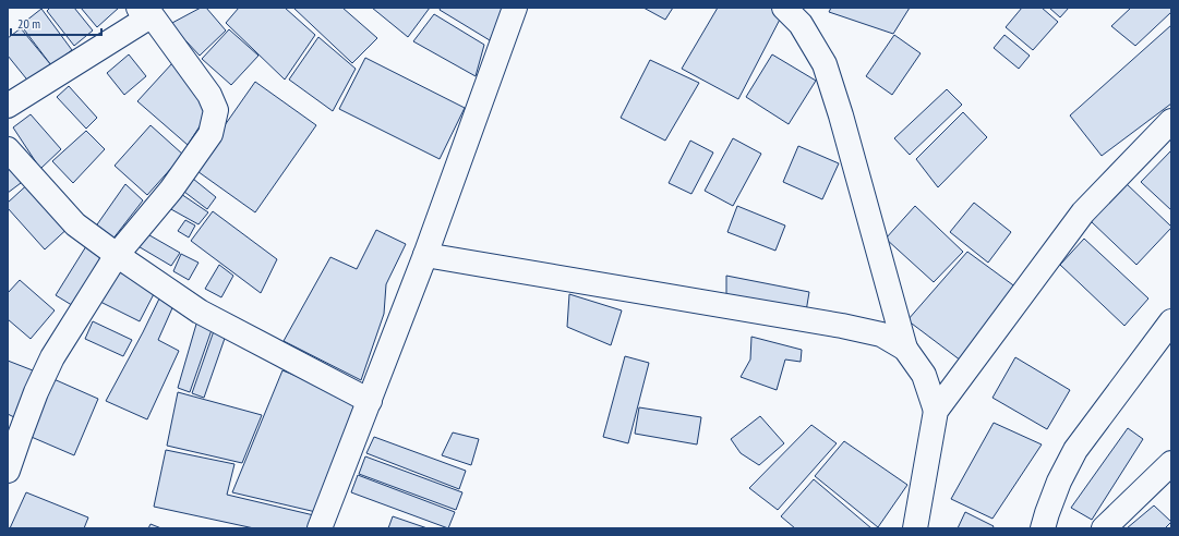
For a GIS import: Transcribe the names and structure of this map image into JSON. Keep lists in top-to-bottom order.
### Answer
{
  "scale_bar": "20 m"
}
